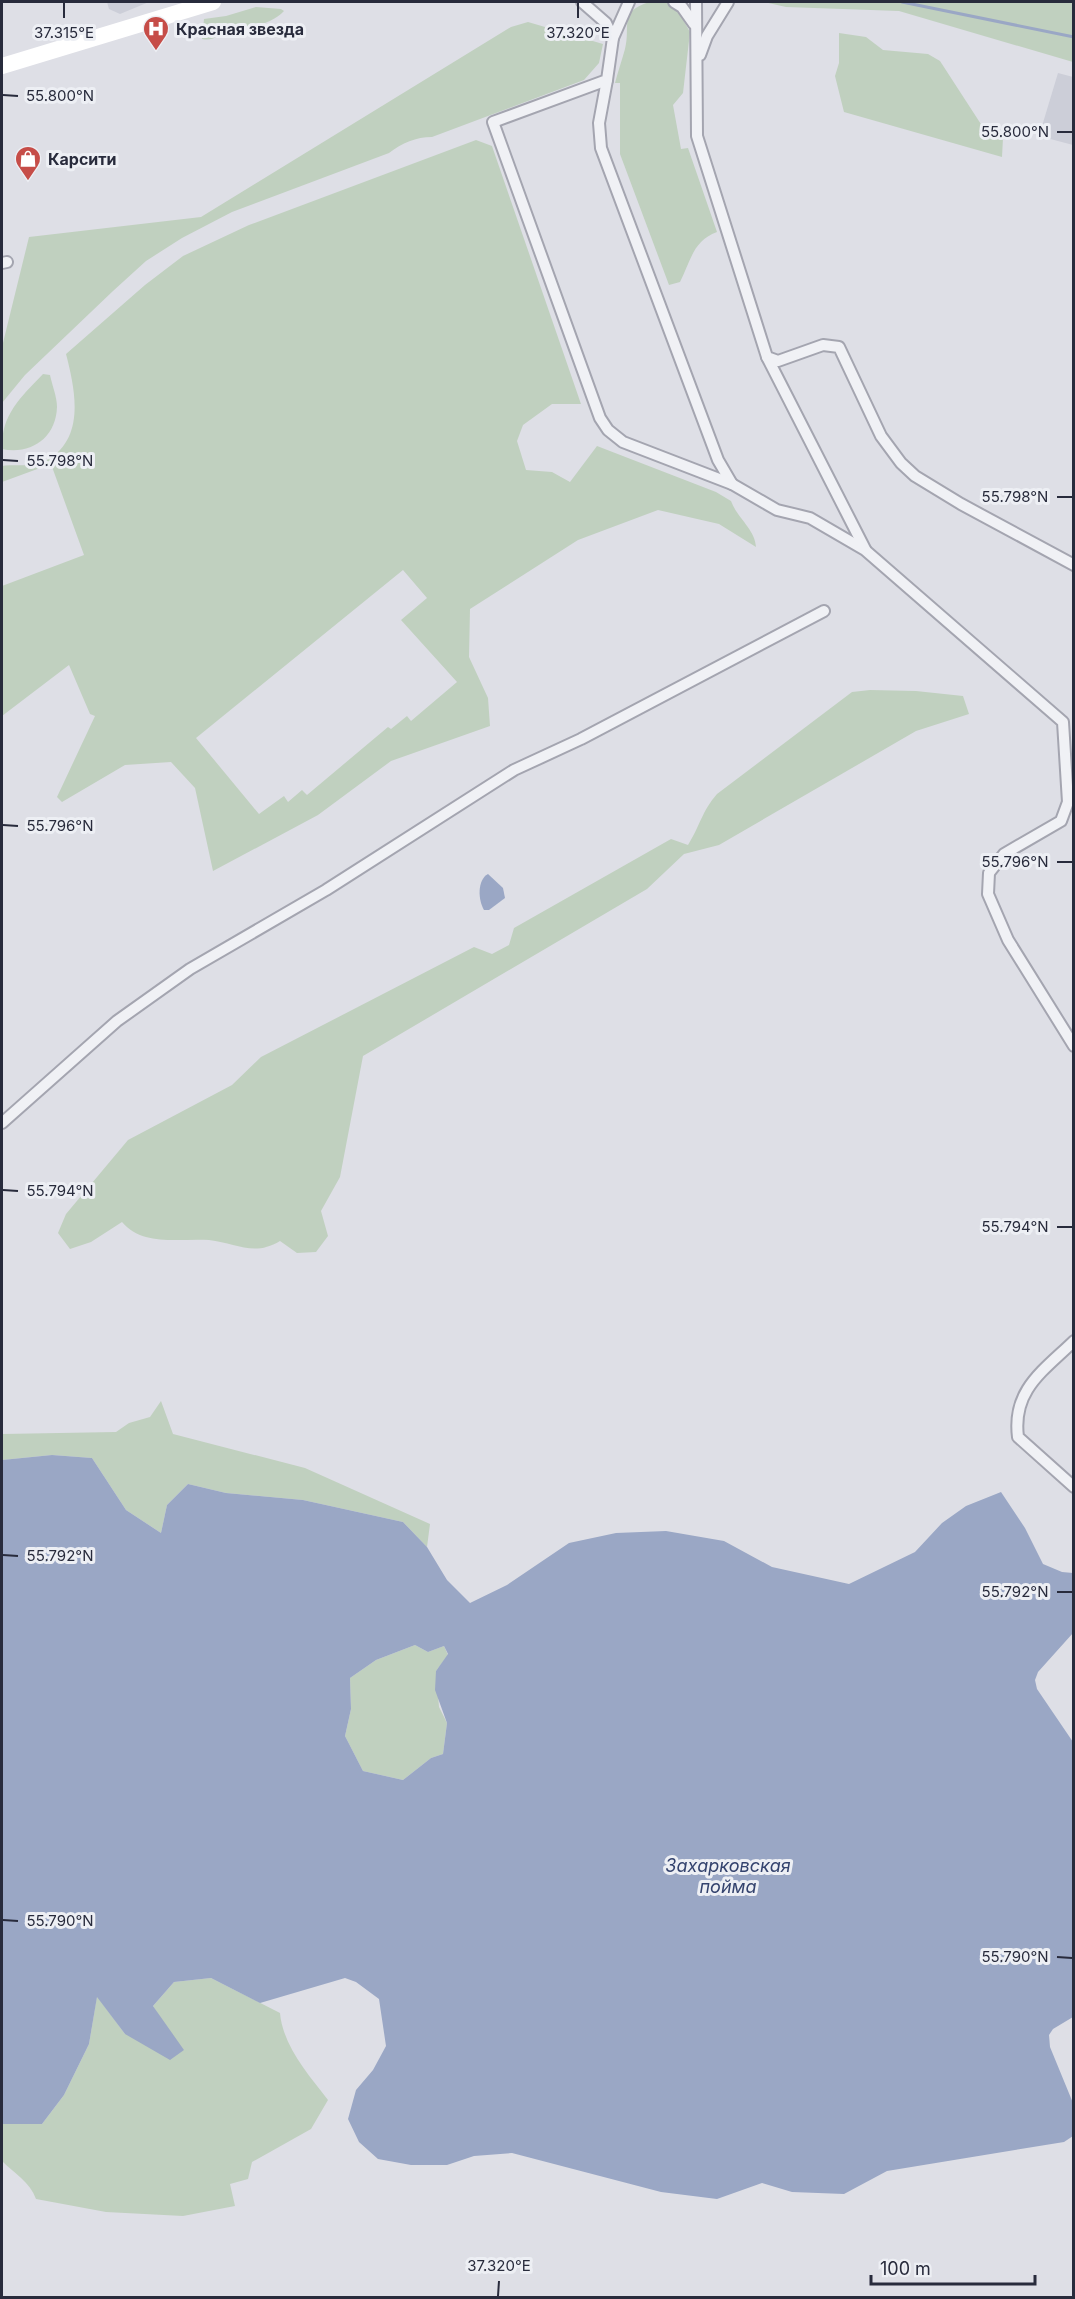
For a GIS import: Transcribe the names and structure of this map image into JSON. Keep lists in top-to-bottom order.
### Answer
{
  "water": ["Захарковская пойма"],
  "places": {
    "hospital": ["Красная звезда"],
    "shop": ["Карсити"]
  },
  "scale_bar": "100 m",
  "coordinates": [
    "37.315°E",
    "37.320°E",
    "55.800°N",
    "55.798°N",
    "55.796°N",
    "55.794°N",
    "55.792°N",
    "55.790°N"
  ]
}
